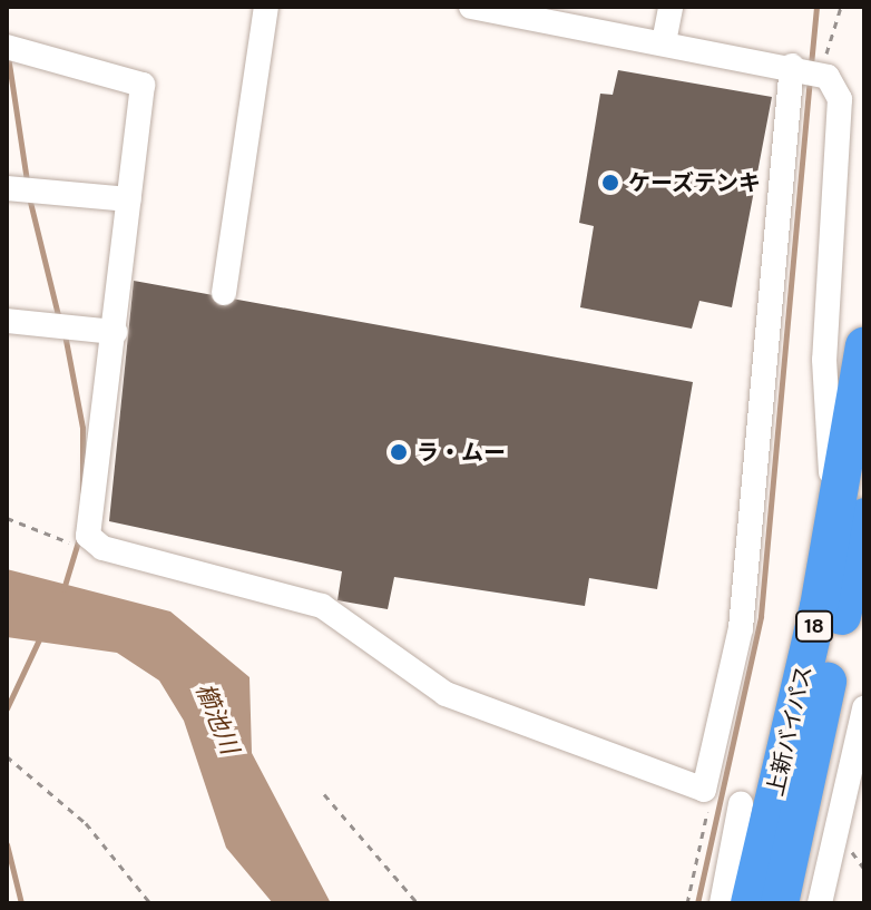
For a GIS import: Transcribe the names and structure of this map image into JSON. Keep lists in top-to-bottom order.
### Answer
{
  "streets": {
    "highway": ["18", "上新バイパス"]
  },
  "water": ["櫛池川"],
  "places": ["ケーズテンキ", "ラ・ムー"]
}
